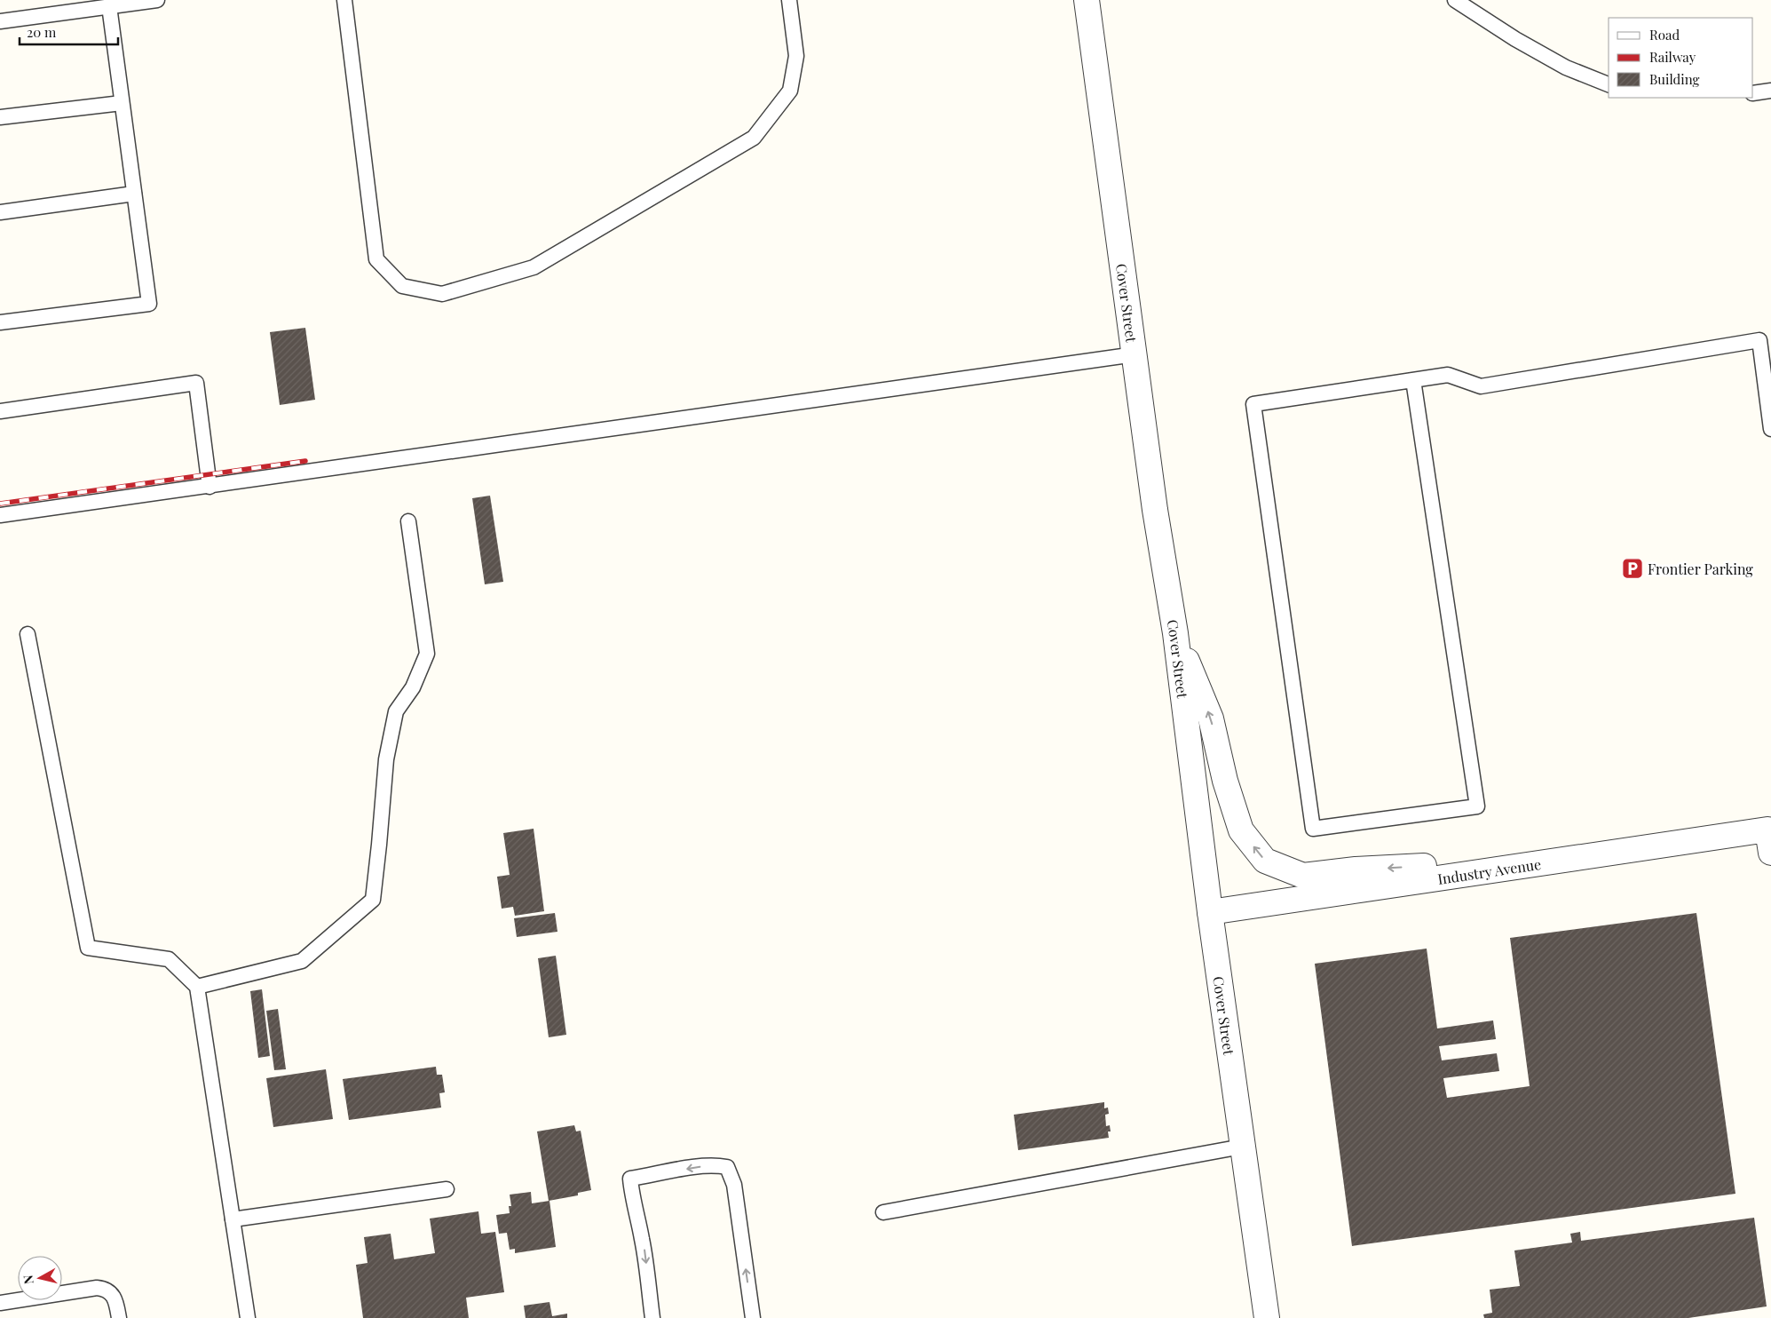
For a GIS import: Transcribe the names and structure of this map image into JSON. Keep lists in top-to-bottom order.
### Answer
{
  "streets": {
    "street": ["Cover Street", "Industry Avenue"]
  },
  "crossings": [
    ["Cover Street", "Industry Avenue"]
  ],
  "places": {
    "parking": ["Frontier Parking"]
  },
  "legend": ["Road", "Railway", "Building"],
  "scale_bar": "20 m",
  "north": "left"
}
